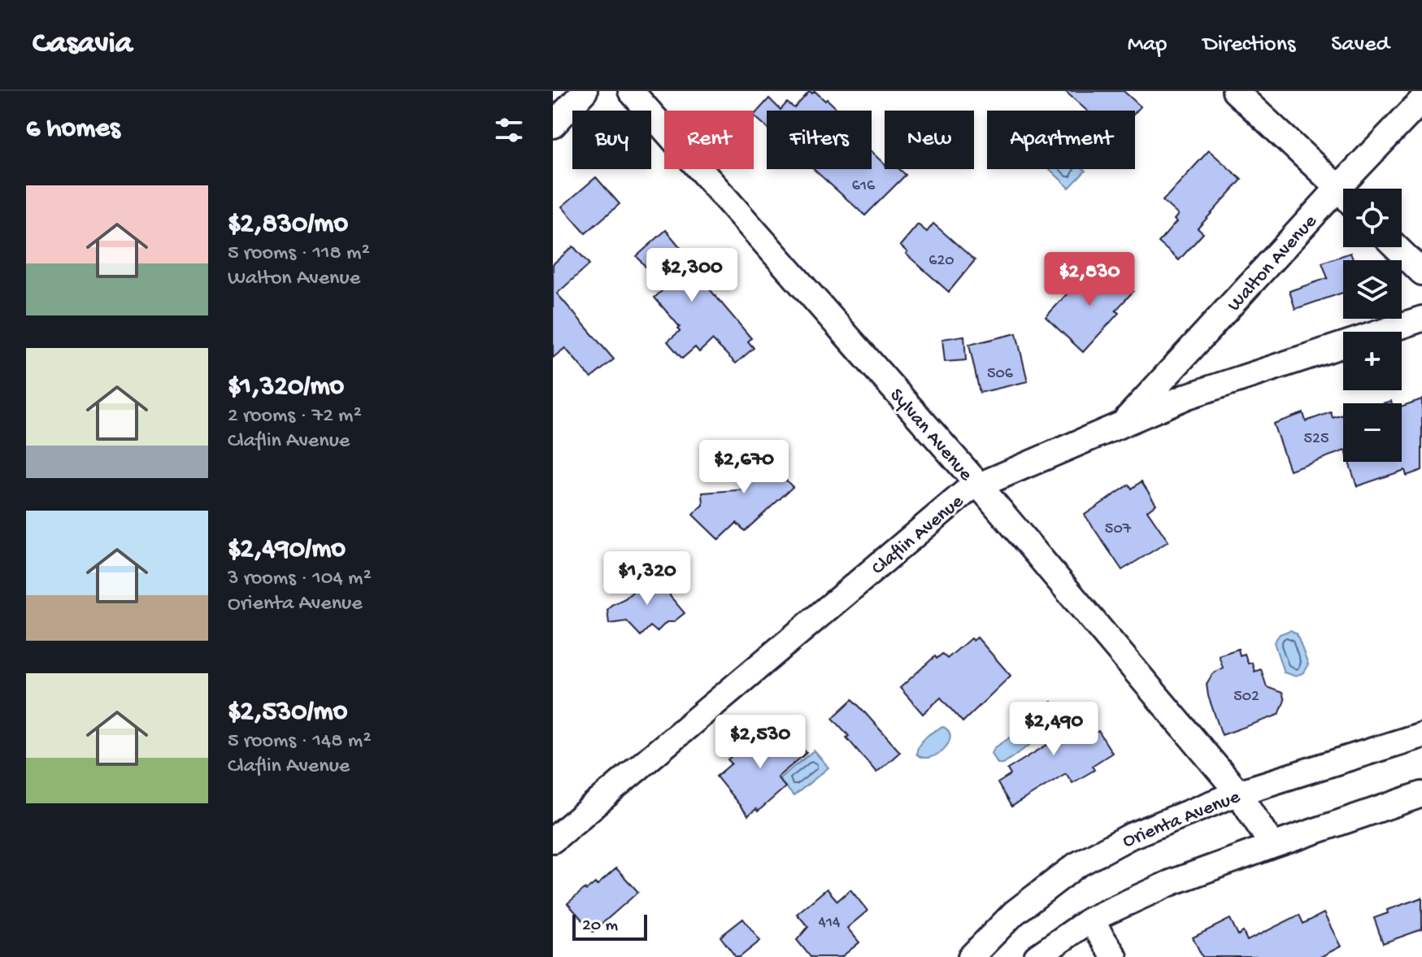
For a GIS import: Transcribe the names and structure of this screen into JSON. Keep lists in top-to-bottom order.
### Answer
{
  "streets": {
    "street": [
      "Walton Avenue",
      "Sylvan Avenue",
      "Claflin Avenue",
      "Orienta Avenue"
    ]
  },
  "crossings": [
    ["Walton Avenue", "Claflin Avenue"],
    ["Sylvan Avenue", "Claflin Avenue"],
    ["Sylvan Avenue", "Orienta Avenue"]
  ],
  "house_numbers": [
    "616",
    "620",
    "506",
    "525",
    "507",
    "502",
    "414"
  ],
  "scale_bar": "20 m",
  "page": {
    "header": "Casavia",
    "nav": ["Map", "Directions", "Saved"],
    "heading": "6 homes",
    "chip": [
      "Buy",
      "Rent",
      "Filters",
      "New",
      "Apartment"
    ],
    "list": [
      {
        "name": "$2,830/mo",
        "note": "5 rooms · 118 m² · Walton Avenue"
      },
      {
        "name": "$1,320/mo",
        "note": "2 rooms · 72 m² · Claflin Avenue"
      },
      {
        "name": "$2,490/mo",
        "note": "3 rooms · 104 m² · Orienta Avenue"
      },
      {
        "name": "$2,530/mo",
        "note": "5 rooms · 148 m² · Claflin Avenue"
      }
    ],
    "map_buttons": ["+", "−"],
    "price": [
      "$2,300",
      "$2,830",
      "$2,670",
      "$1,320",
      "$2,490",
      "$2,530"
    ],
    "scale": "20 m"
  }
}
